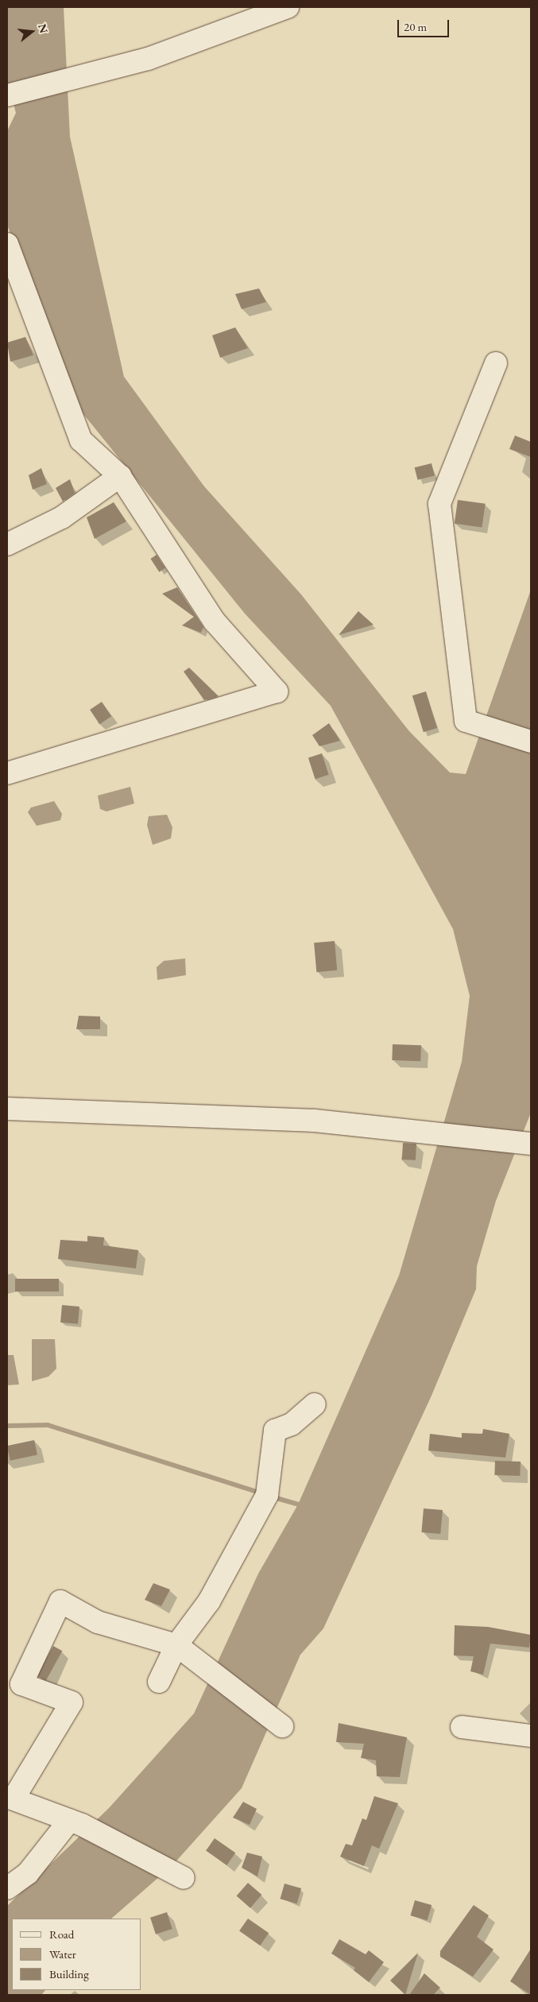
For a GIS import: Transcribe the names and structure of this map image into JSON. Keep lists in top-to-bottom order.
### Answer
{
  "legend": ["Road", "Water", "Building"],
  "scale_bar": "20 m",
  "north": "right"
}
